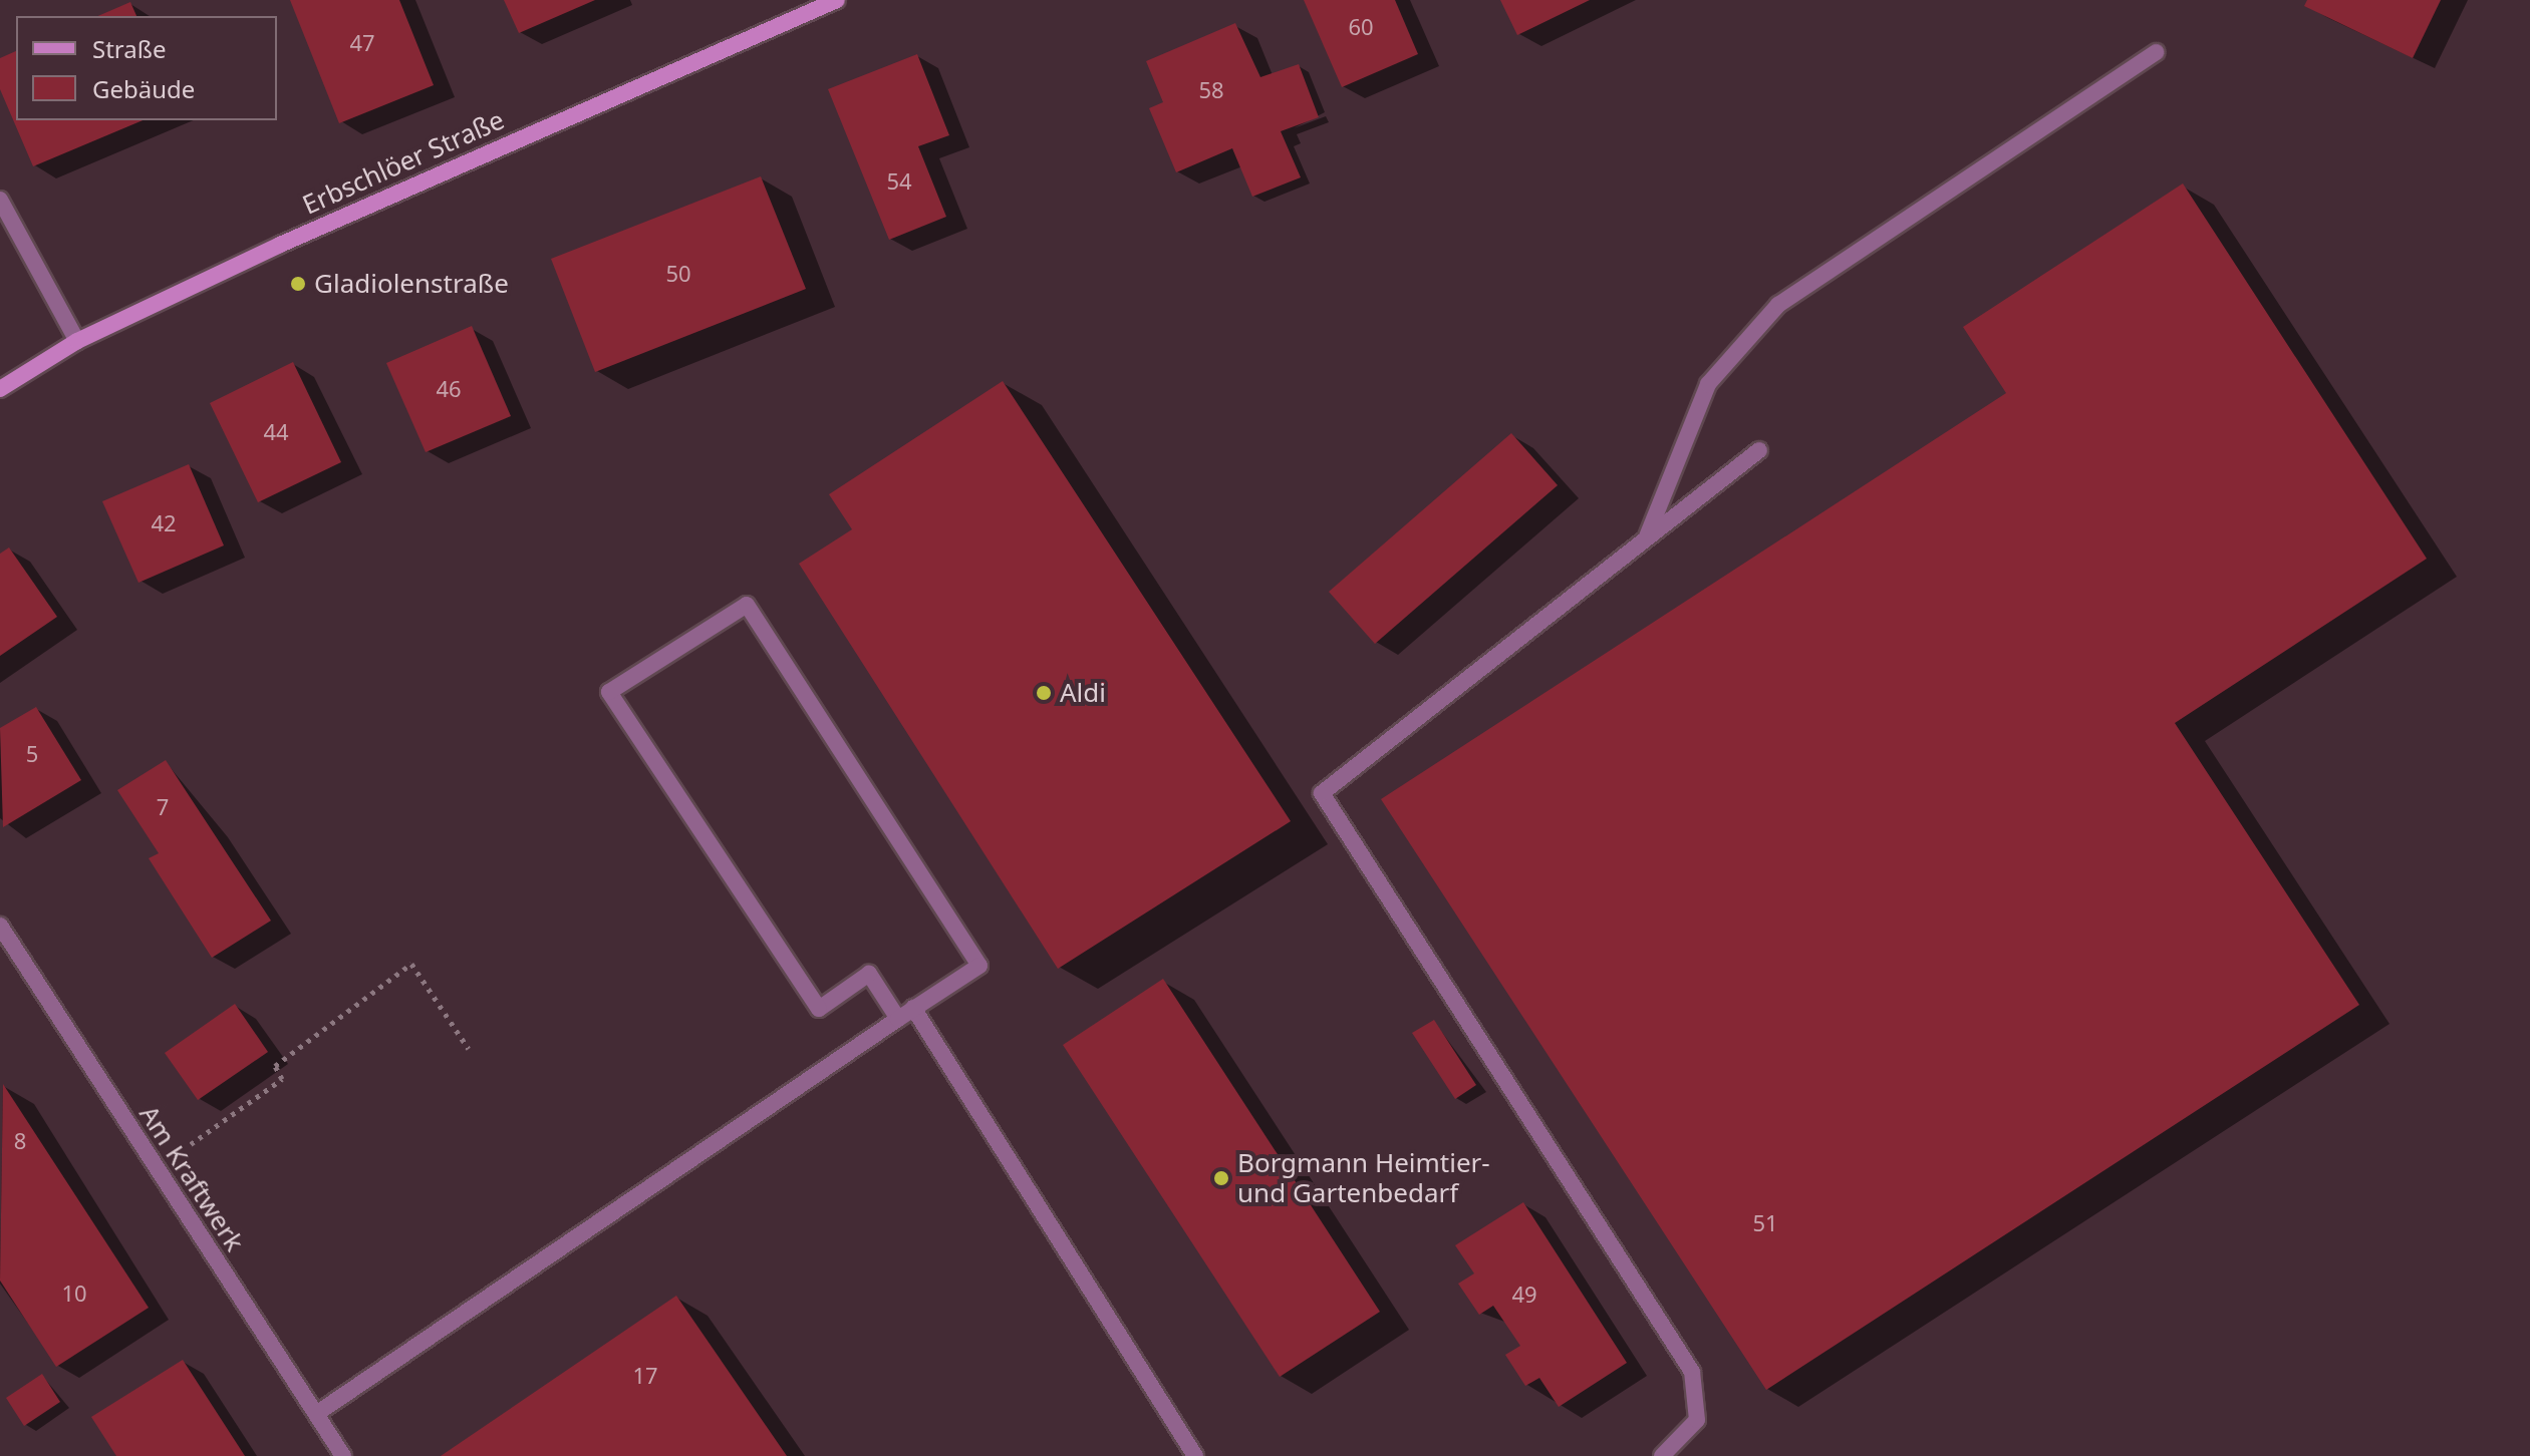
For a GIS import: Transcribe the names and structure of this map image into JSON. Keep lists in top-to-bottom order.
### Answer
{
  "streets": {
    "street": ["Erbschlöer Straße", "Am Kraftwerk"]
  },
  "places": ["Gladiolenstraße", "Aldi", "Borgmann Heimtier- und Gartenbedarf"],
  "house_numbers": [
    "60",
    "47",
    "58",
    "54",
    "50",
    "46",
    "44",
    "42",
    "5",
    "7",
    "8",
    "51",
    "10",
    "49",
    "17"
  ],
  "legend": ["Straße", "Gebäude"]
}
